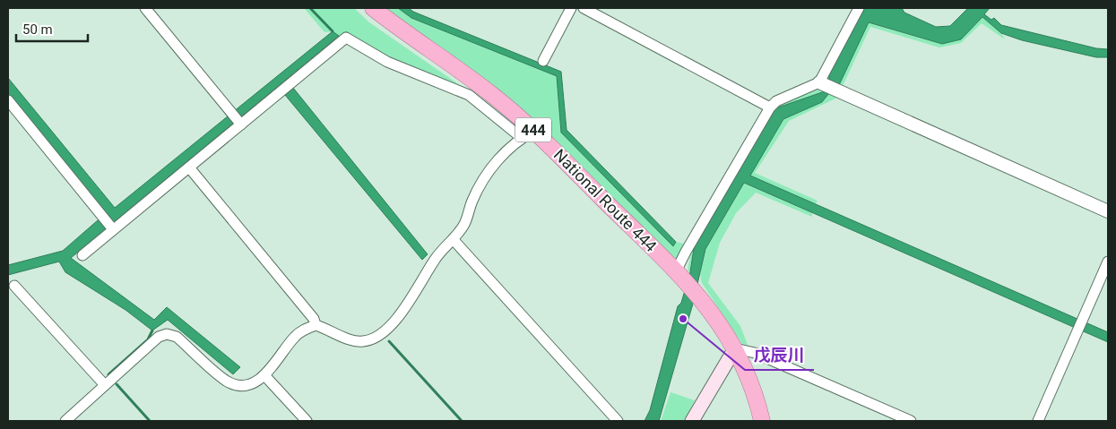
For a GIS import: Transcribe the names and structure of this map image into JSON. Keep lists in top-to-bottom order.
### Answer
{
  "streets": {
    "highway": ["444", "National Route 444"]
  },
  "places": ["戊辰川"],
  "scale_bar": "50 m"
}
